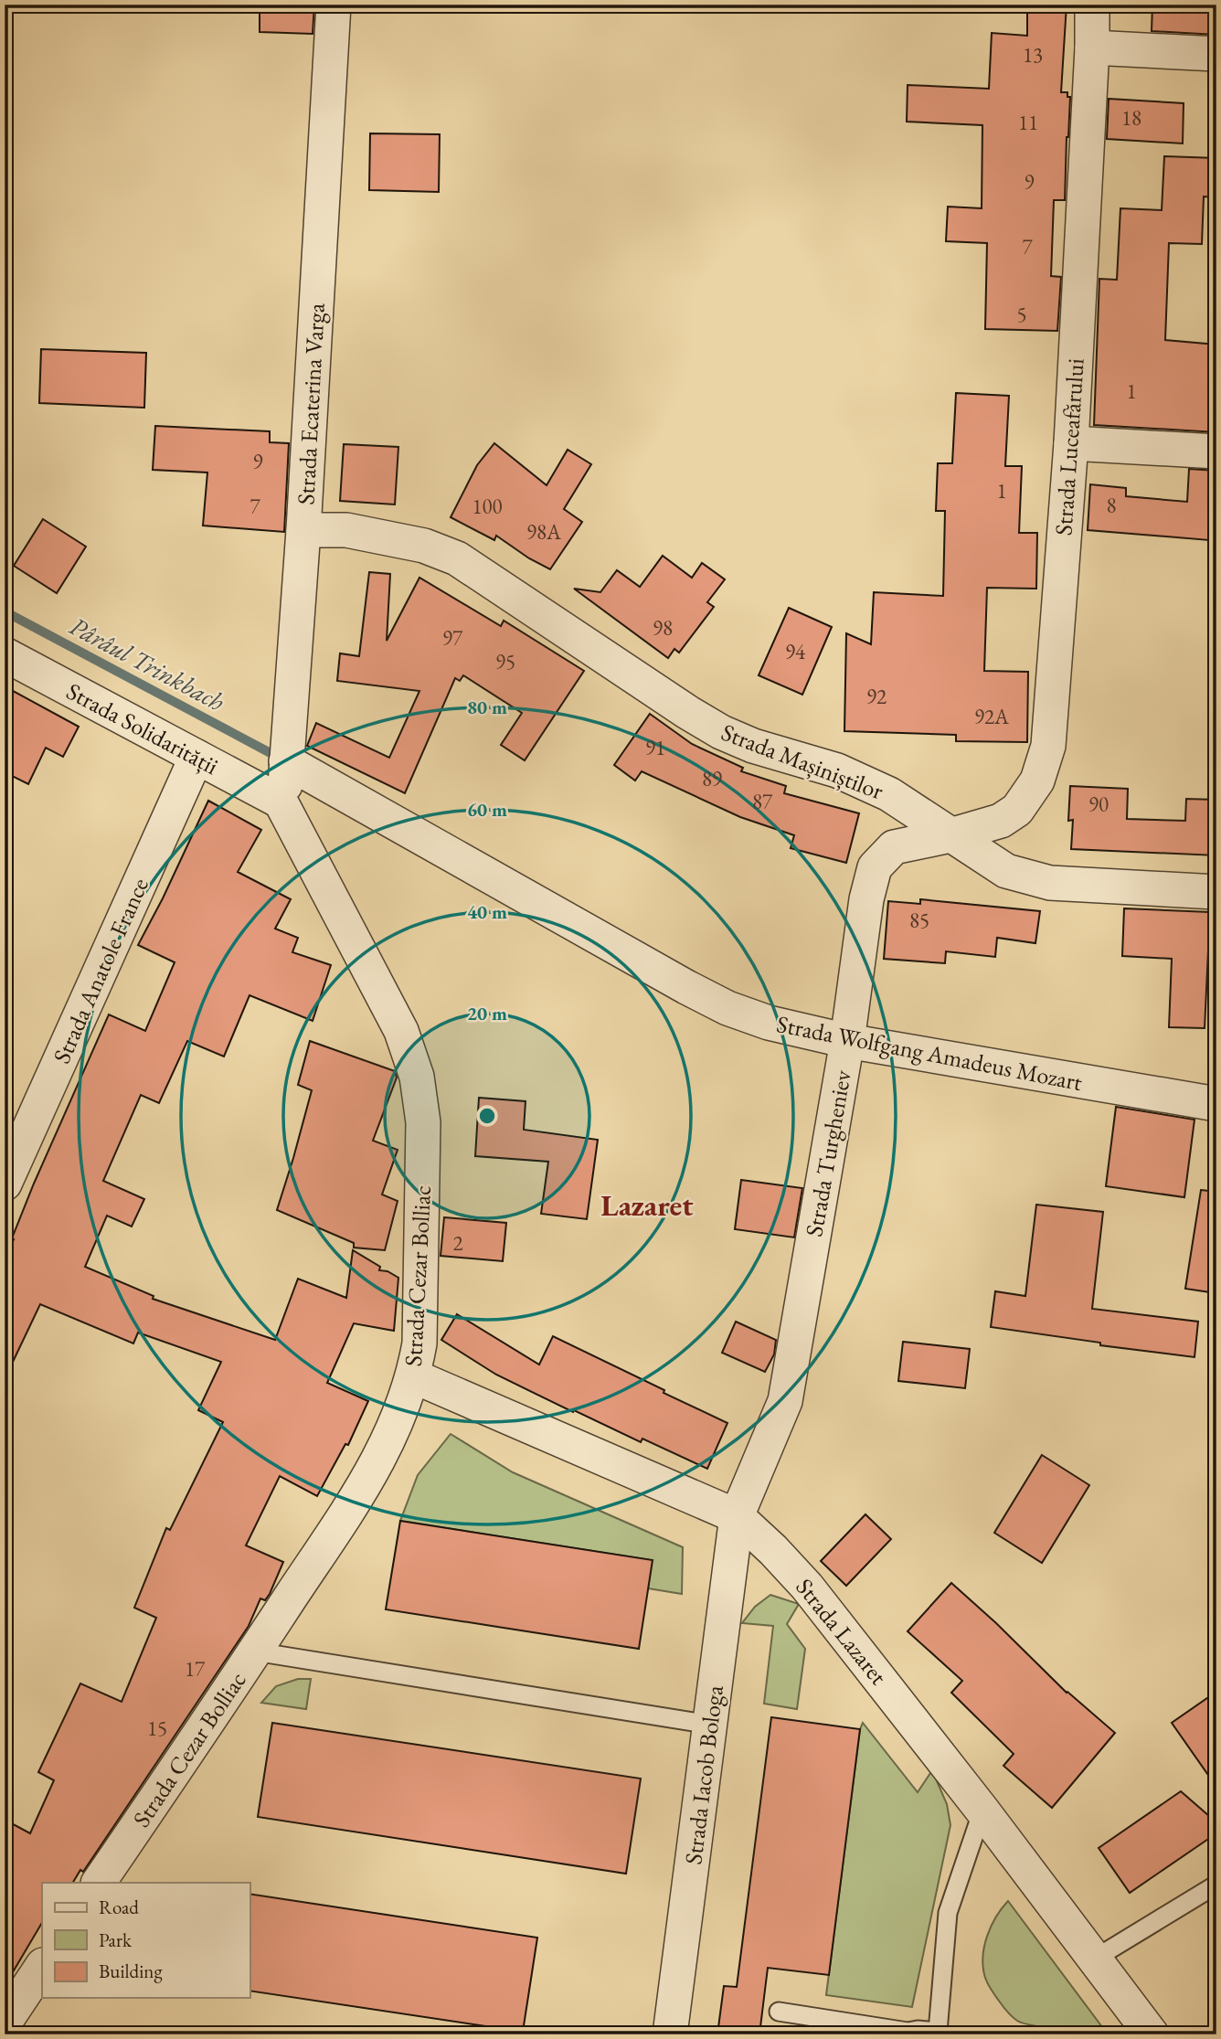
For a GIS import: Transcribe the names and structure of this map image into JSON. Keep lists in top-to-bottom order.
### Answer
{
  "streets": {
    "street": [
      "Strada Ecaterina Varga",
      "Strada Luceafărului",
      "Strada Solidarității",
      "Strada Mașiniștilor",
      "Strada Anatole France",
      "Strada Wolfgang Amadeus Mozart",
      "Strada Turgheniev",
      "Strada Cezar Bolliac",
      "Strada Lazaret",
      "Strada Iacob Bologa"
    ]
  },
  "crossings": [
    ["Strada Ecaterina Varga", "Strada Solidarității"],
    ["Strada Ecaterina Varga", "Strada Mașiniștilor"],
    ["Strada Ecaterina Varga", "Strada Wolfgang Amadeus Mozart"],
    ["Strada Ecaterina Varga", "Strada Cezar Bolliac"],
    ["Strada Luceafărului", "Strada Mașiniștilor"],
    ["Strada Luceafărului", "Strada Turgheniev"],
    ["Strada Solidarității", "Strada Anatole France"],
    ["Strada Solidarității", "Strada Cezar Bolliac"],
    ["Strada Mașiniștilor", "Strada Turgheniev"],
    ["Strada Wolfgang Amadeus Mozart", "Strada Turgheniev"],
    ["Strada Turgheniev", "Strada Lazaret"],
    ["Strada Turgheniev", "Strada Iacob Bologa"],
    ["Strada Cezar Bolliac", "Strada Lazaret"],
    ["Strada Lazaret", "Strada Iacob Bologa"]
  ],
  "districts": ["Lazaret"],
  "water": ["Pârâul Trinkbach"],
  "house_numbers": [
    "13",
    "18",
    "11",
    "9",
    "7",
    "5",
    "1",
    "9",
    "1",
    "8",
    "7",
    "100",
    "98A",
    "98",
    "97",
    "94",
    "95",
    "92",
    "92A",
    "91",
    "89",
    "87",
    "90",
    "85",
    "2",
    "17",
    "15"
  ],
  "legend": ["Road", "Park", "Building"],
  "rings": [
    "80 m",
    "60 m",
    "40 m",
    "20 m"
  ]
}
